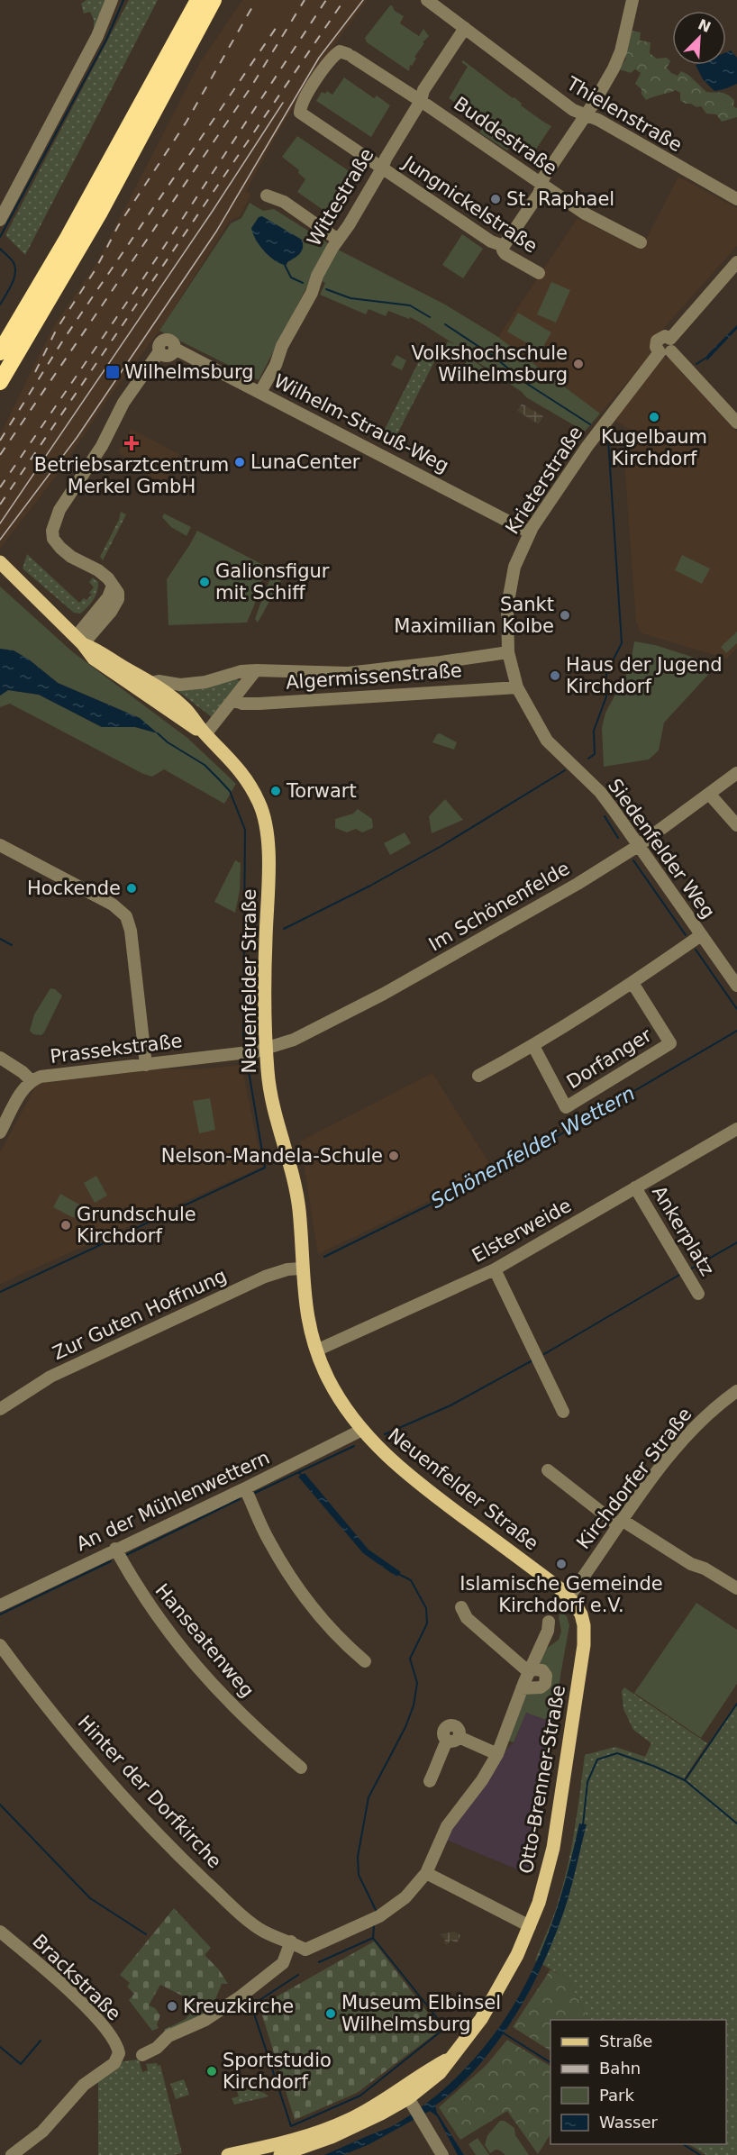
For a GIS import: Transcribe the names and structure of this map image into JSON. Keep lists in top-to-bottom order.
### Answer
{
  "streets": {
    "main road": ["Neuenfelder Straße", "Otto-Brenner-Straße"],
    "street": [
      "Thielenstraße",
      "Buddestraße",
      "Wittestraße",
      "Jungnickelstraße",
      "Wilhelm-Strauß-Weg",
      "Krieterstraße",
      "Algermissenstraße",
      "Siedenfelder Weg",
      "Im Schönenfelde",
      "Prassekstraße",
      "Dorfanger",
      "Elsterweide",
      "Ankerplatz",
      "Zur Guten Hoffnung",
      "Kirchdorfer Straße",
      "An der Mühlenwettern",
      "Hanseatenweg",
      "Hinter der Dorfkirche",
      "Brackstraße"
    ]
  },
  "crossings": [
    ["Thielenstraße", "Wittestraße"],
    ["Buddestraße", "Wittestraße"],
    ["Buddestraße", "Jungnickelstraße"],
    ["Wittestraße", "Jungnickelstraße"],
    ["Wittestraße", "Wilhelm-Strauß-Weg"],
    ["Wilhelm-Strauß-Weg", "Krieterstraße"],
    ["Wilhelm-Strauß-Weg", "Neuenfelder Straße"],
    ["Krieterstraße", "Siedenfelder Weg"],
    ["Algermissenstraße", "Siedenfelder Weg"],
    ["Siedenfelder Weg", "Im Schönenfelde"],
    ["Im Schönenfelde", "Neuenfelder Straße"],
    ["Im Schönenfelde", "Prassekstraße"],
    ["Neuenfelder Straße", "Prassekstraße"],
    ["Neuenfelder Straße", "Elsterweide"],
    ["Neuenfelder Straße", "Zur Guten Hoffnung"],
    ["Neuenfelder Straße", "Kirchdorfer Straße"],
    ["Neuenfelder Straße", "An der Mühlenwettern"],
    ["Neuenfelder Straße", "Otto-Brenner-Straße"],
    ["Elsterweide", "Ankerplatz"],
    ["An der Mühlenwettern", "Hanseatenweg"]
  ],
  "water": ["Schönenfelder Wettern"],
  "places": {
    "other": [
      "St. Raphael",
      "Volkshochschule Wilhelmsburg",
      "Kugelbaum Kirchdorf",
      "LunaCenter",
      "Galionsfigur mit Schiff",
      "Sankt Maximilian Kolbe",
      "Haus der Jugend Kirchdorf",
      "Torwart",
      "Hockende",
      "Nelson-Mandela-Schule",
      "Grundschule Kirchdorf",
      "Islamische Gemeinde Kirchdorf e.V.",
      "Kreuzkirche",
      "Museum Elbinsel Wilhelmsburg",
      "Sportstudio Kirchdorf"
    ],
    "transit": ["Wilhelmsburg"],
    "health": ["Betriebsarztcentrum Merkel GmbH"]
  },
  "legend": [
    "Straße",
    "Bahn",
    "Park",
    "Wasser"
  ],
  "north": "top right"
}
